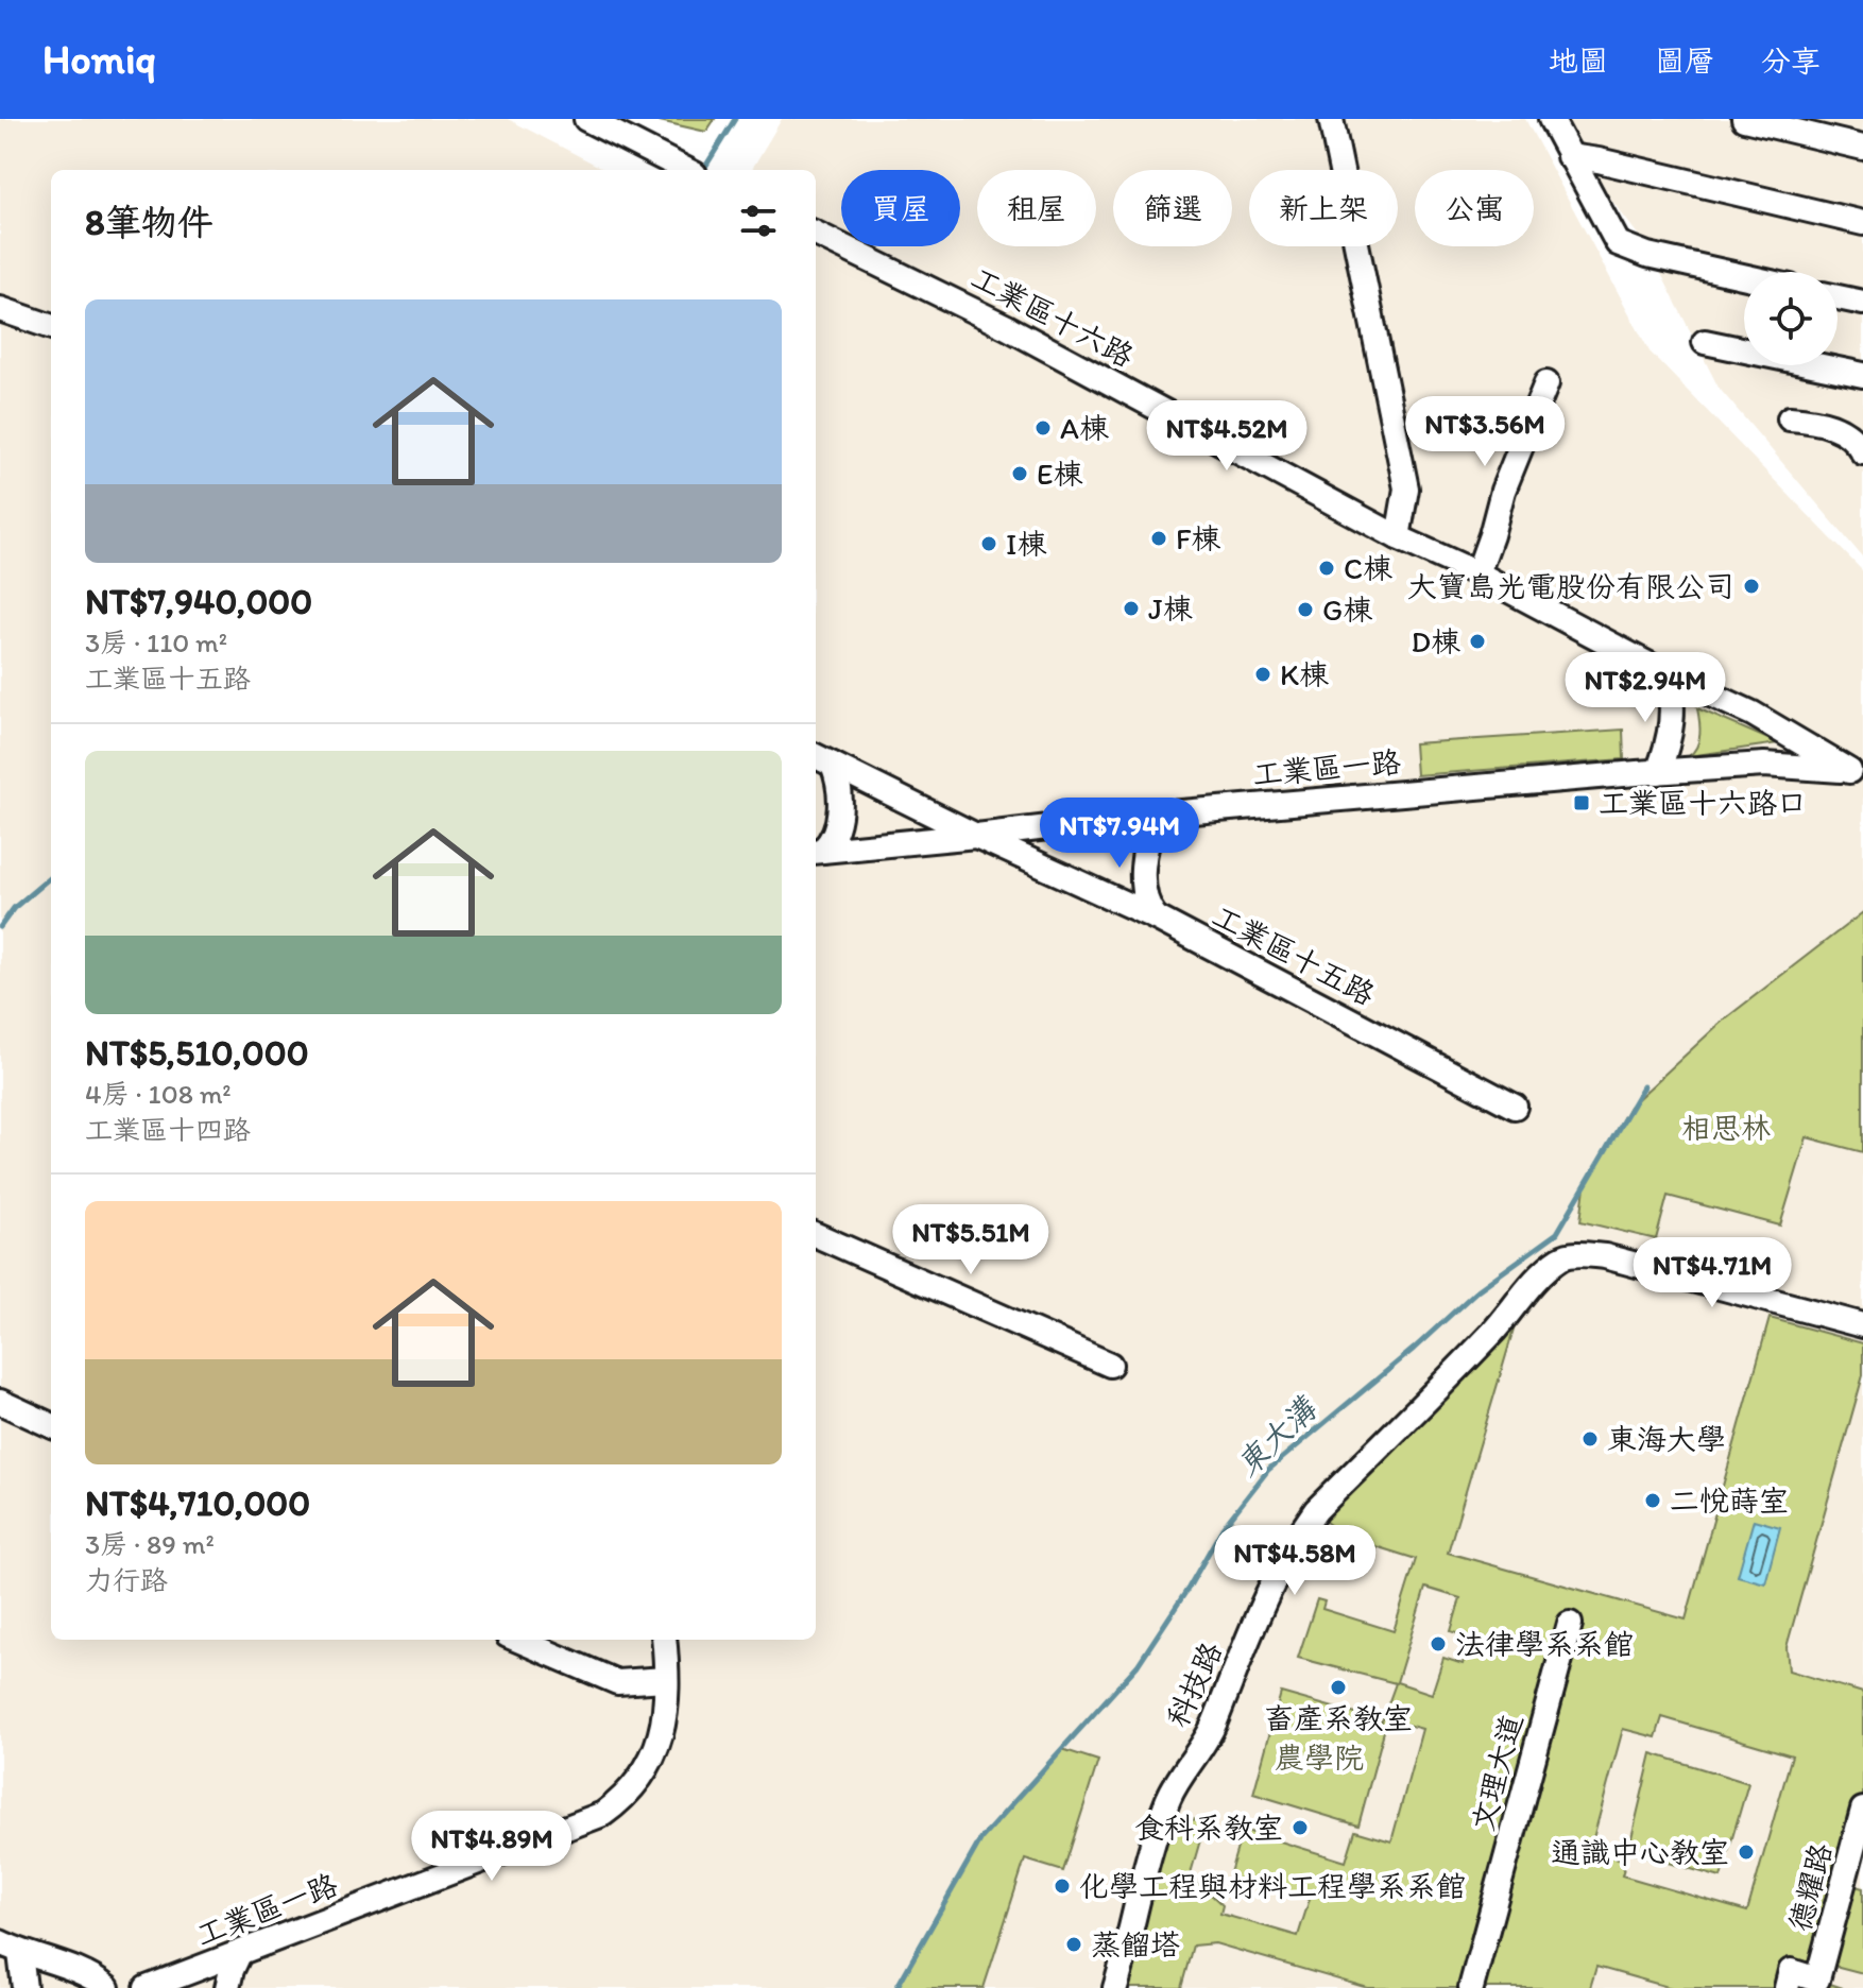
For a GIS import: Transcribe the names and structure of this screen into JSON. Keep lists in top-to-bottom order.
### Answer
{
  "streets": {
    "street": [
      "工業區十六路",
      "工業區一路",
      "工業區十五路",
      "科技路",
      "文理大道",
      "德耀路"
    ]
  },
  "crossings": [
    ["工業區十六路", "工業區一路"],
    ["工業區一路", "工業區十五路"]
  ],
  "water": ["東大溝"],
  "parks": ["相思林", "農學院"],
  "places": {
    "other": [
      "A棟",
      "E棟",
      "F棟",
      "I棟",
      "C棟",
      "大寶島光電股份有限公司",
      "J棟",
      "G棟",
      "D棟",
      "K棟",
      "東海大學",
      "二悅蒔室",
      "法律學系系館",
      "畜產系教室",
      "食科系教室",
      "通識中心教室",
      "化學工程與材料工程學系系館",
      "蒸餾塔"
    ],
    "transit": ["工業區十六路口"]
  },
  "page": {
    "header": "Homiq",
    "nav": ["地圖", "圖層", "分享"],
    "chip": [
      "買屋",
      "租屋",
      "篩選",
      "新上架",
      "公寓"
    ],
    "heading": "8筆物件",
    "list": [
      {
        "name": "NT$7,940,000",
        "note": "3房 · 110 m² · 工業區十五路"
      },
      {
        "name": "NT$5,510,000",
        "note": "4房 · 108 m² · 工業區十四路"
      },
      {
        "name": "NT$4,710,000",
        "note": "3房 · 89 m² · 力行路"
      }
    ],
    "price": [
      "NT$3.56M",
      "NT$4.52M",
      "NT$2.94M",
      "NT$7.94M",
      "NT$5.51M",
      "NT$4.71M",
      "NT$4.58M",
      "NT$4.89M"
    ]
  }
}
